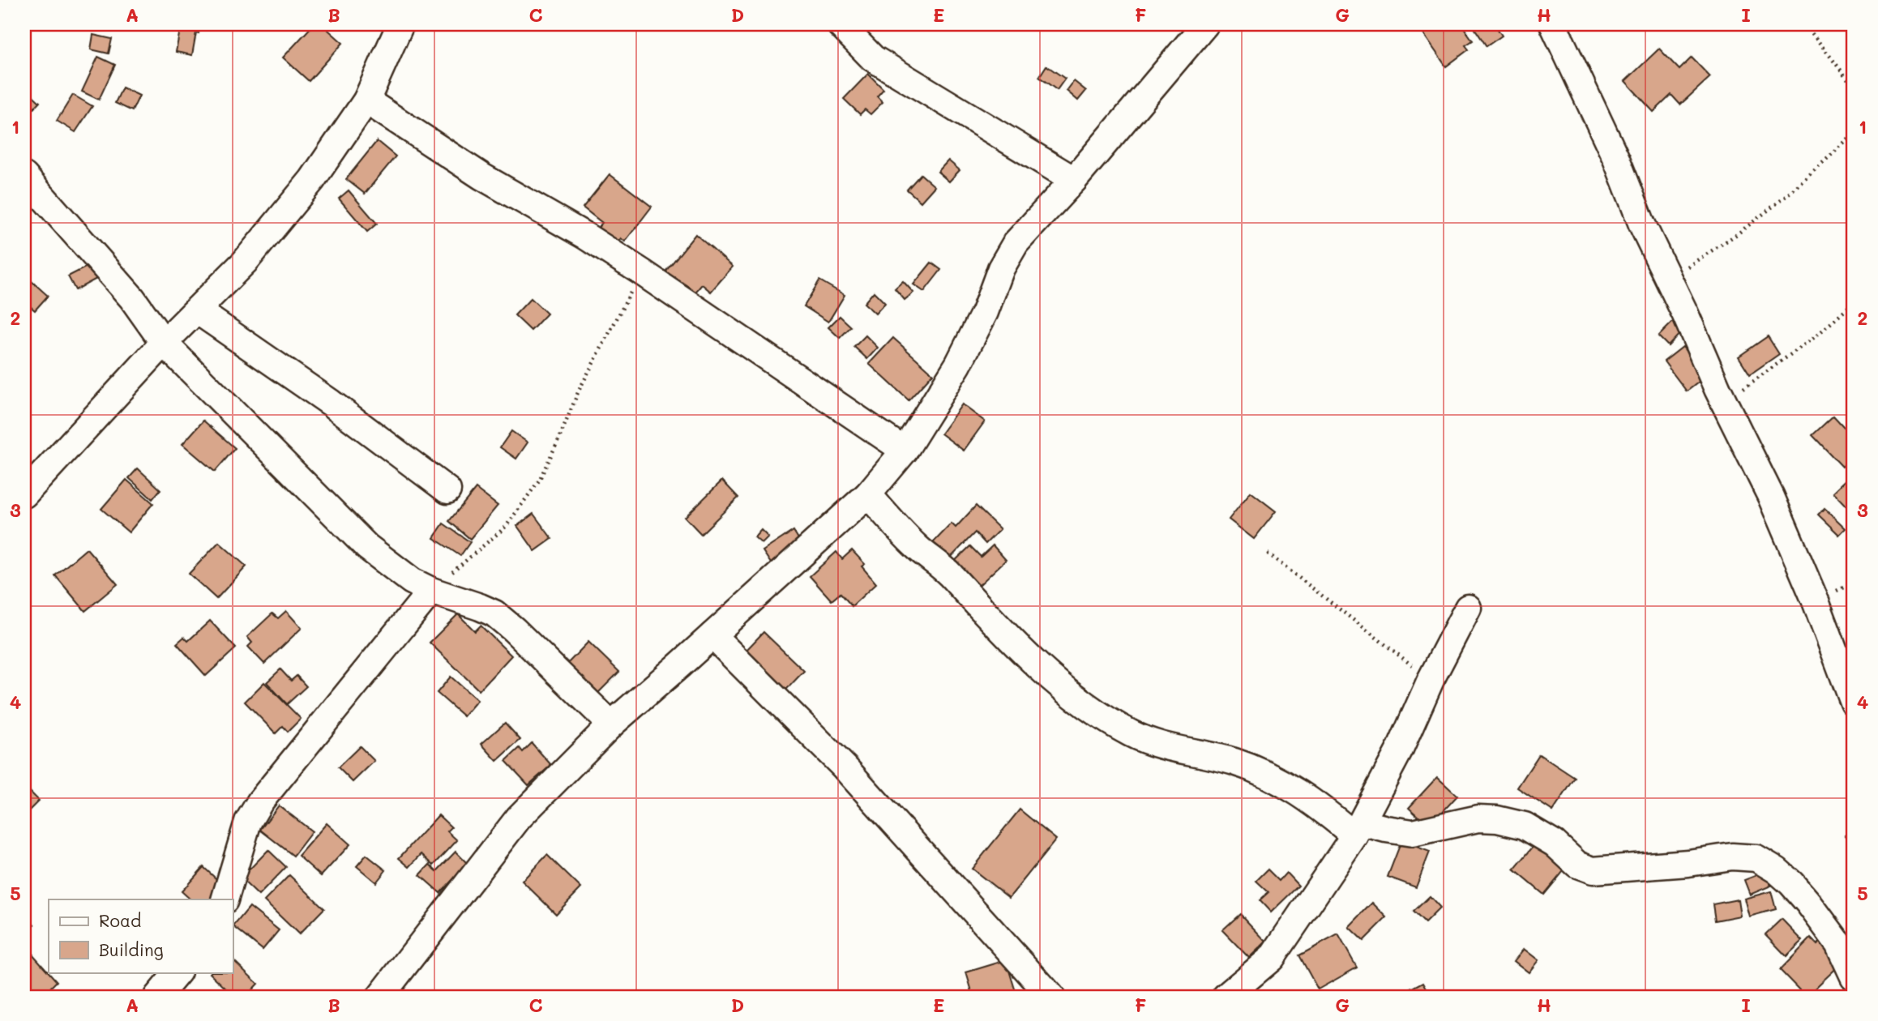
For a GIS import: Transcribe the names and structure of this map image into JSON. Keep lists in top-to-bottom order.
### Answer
{
  "legend": ["Road", "Building"],
  "grid": {
    "columns": [
      "A",
      "B",
      "C",
      "D",
      "E",
      "F",
      "G",
      "H",
      "I"
    ],
    "rows": [
      "1",
      "2",
      "3",
      "4",
      "5"
    ]
  }
}
